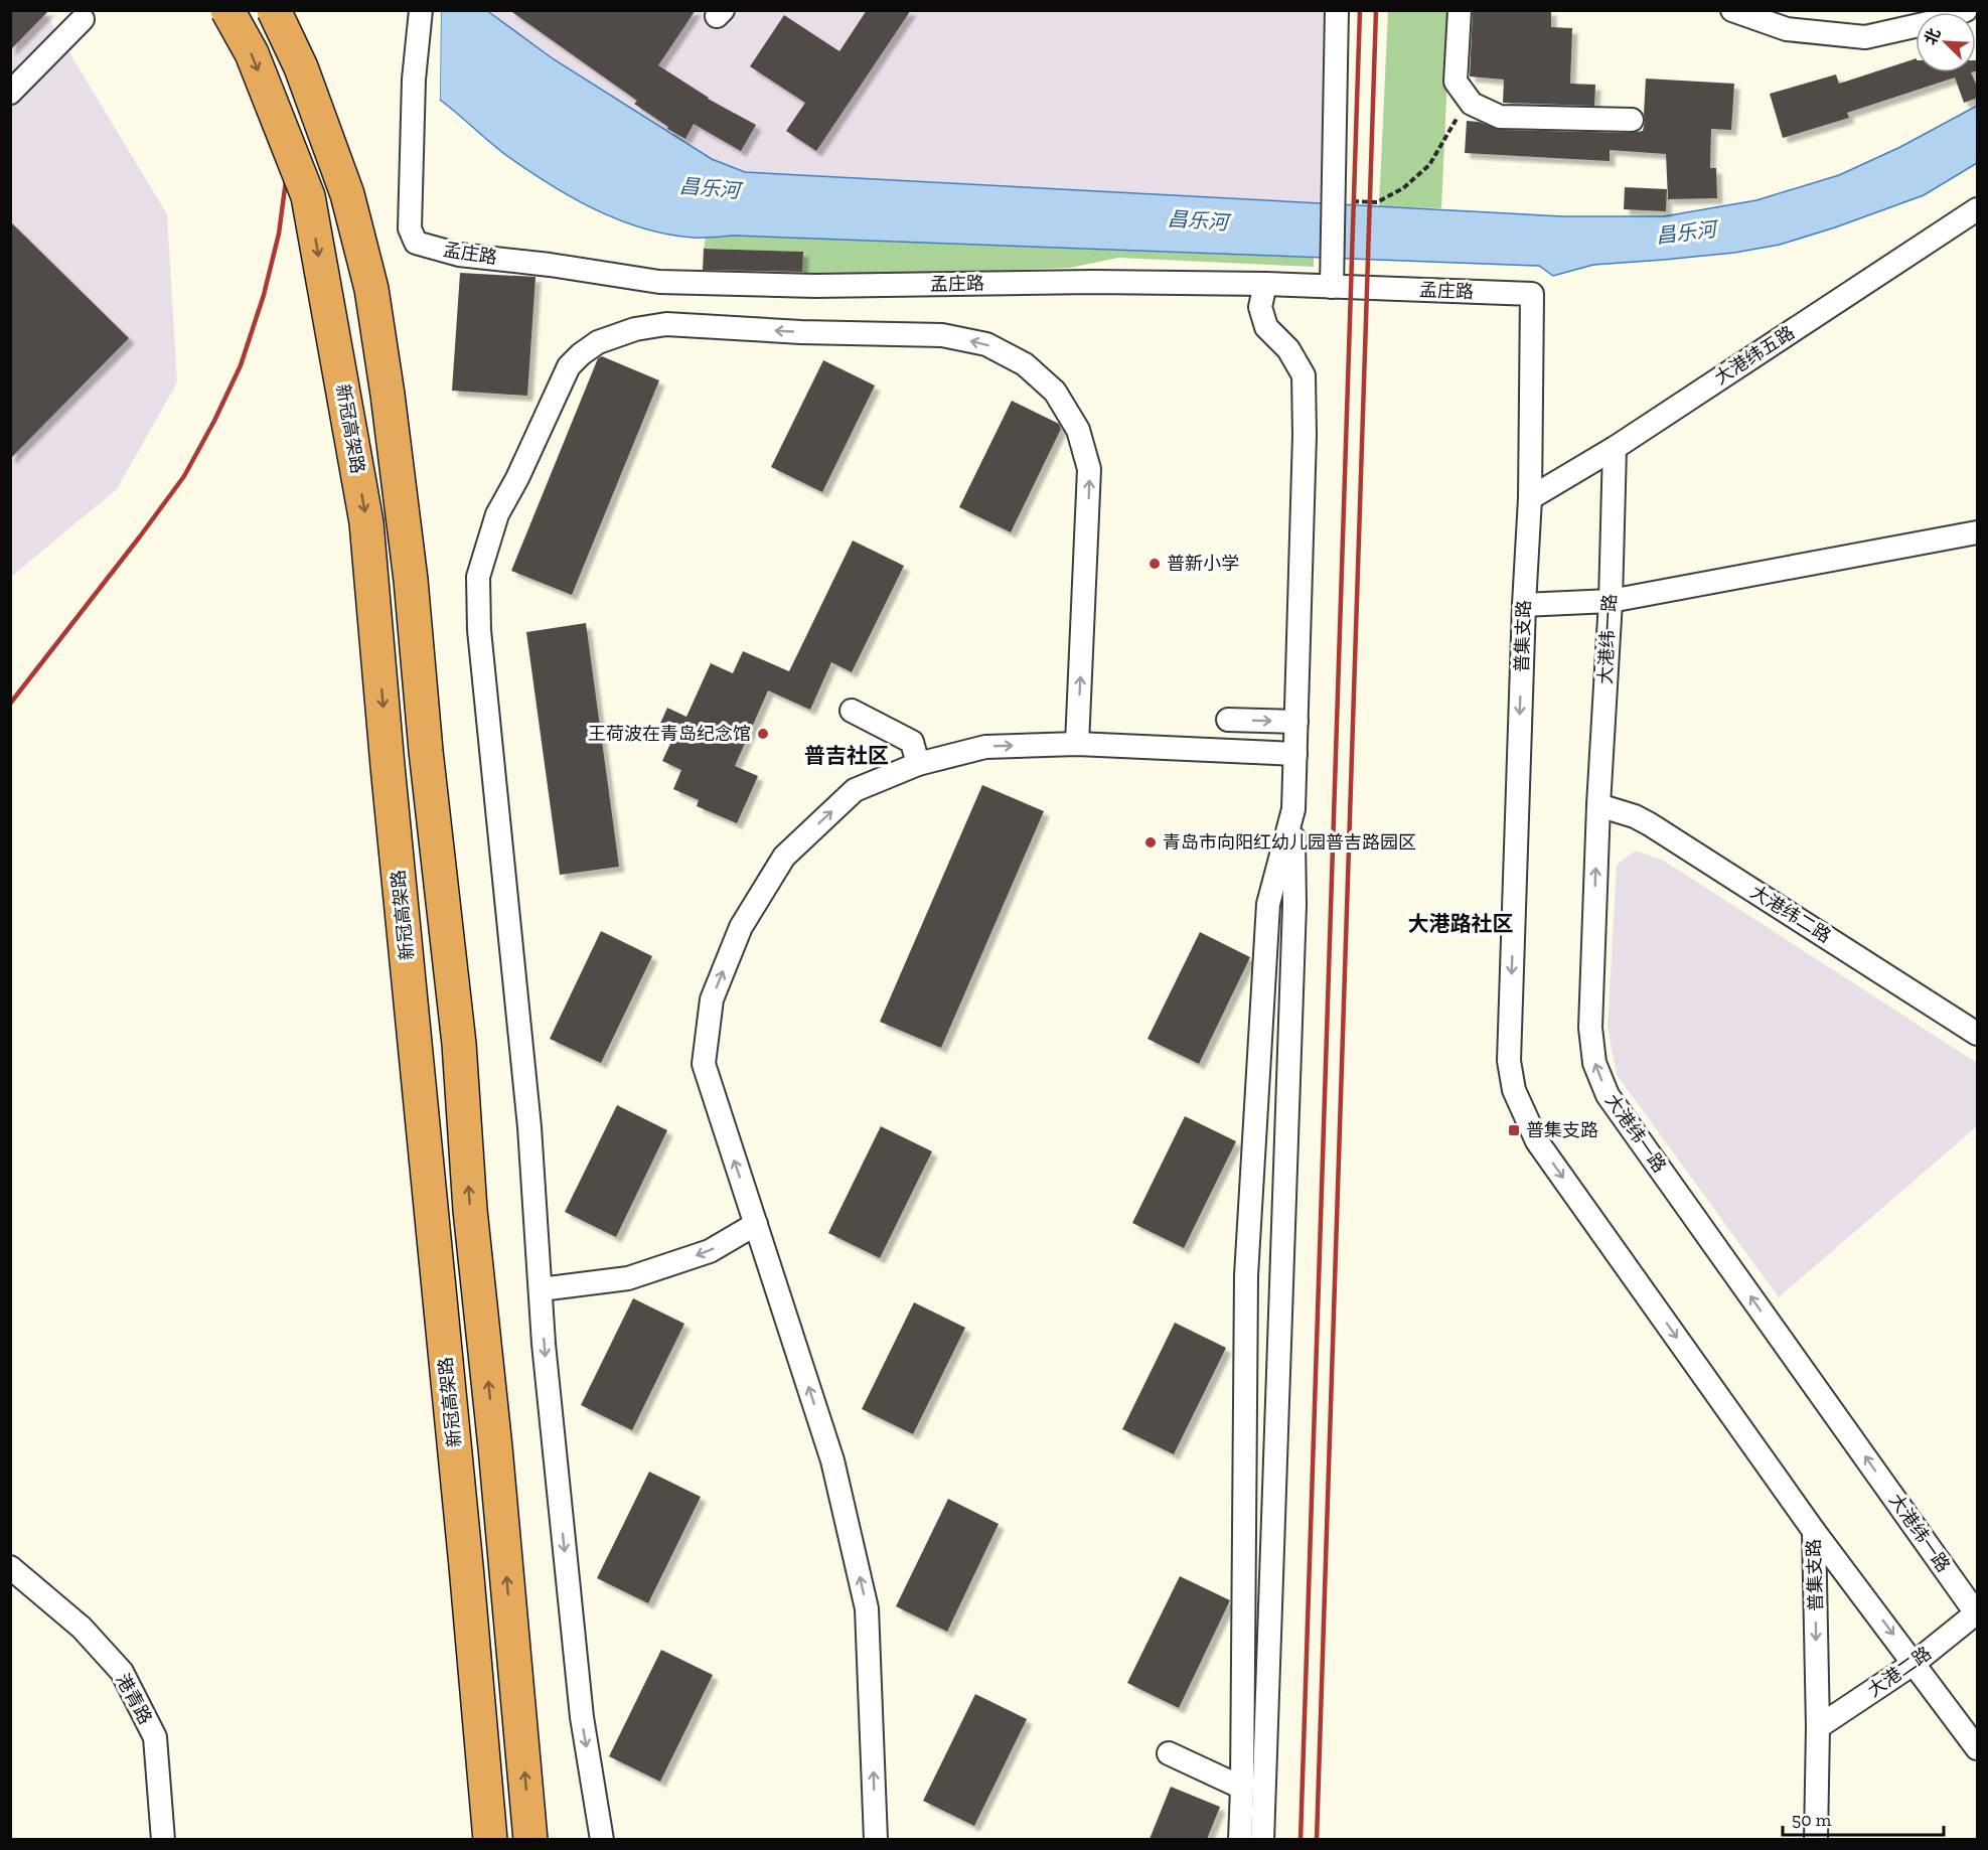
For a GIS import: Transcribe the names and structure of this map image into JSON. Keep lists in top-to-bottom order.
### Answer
{
  "streets": {
    "highway": ["新冠高架路"],
    "street": [
      "孟庄路",
      "大港纬五路",
      "普集支路",
      "大港纬一路",
      "大港纬二路",
      "大港二路",
      "港青路"
    ]
  },
  "crossings": [
    ["孟庄路", "大港纬五路"],
    ["孟庄路", "普集支路"],
    ["大港纬五路", "普集支路"],
    ["大港纬五路", "大港纬一路"],
    ["普集支路", "大港二路"],
    ["大港纬一路", "大港纬二路"],
    ["大港纬一路", "大港二路"]
  ],
  "one_way": ["普集支路", "大港纬一路"],
  "districts": ["普吉社区", "大港路社区"],
  "water": ["昌乐河"],
  "places": {
    "other": ["普新小学", "王荷波在青岛纪念馆", "青岛市向阳红幼儿园普吉路园区"],
    "transit": ["普集支路"]
  },
  "scale_bar": "50 m",
  "north": "top left"
}
